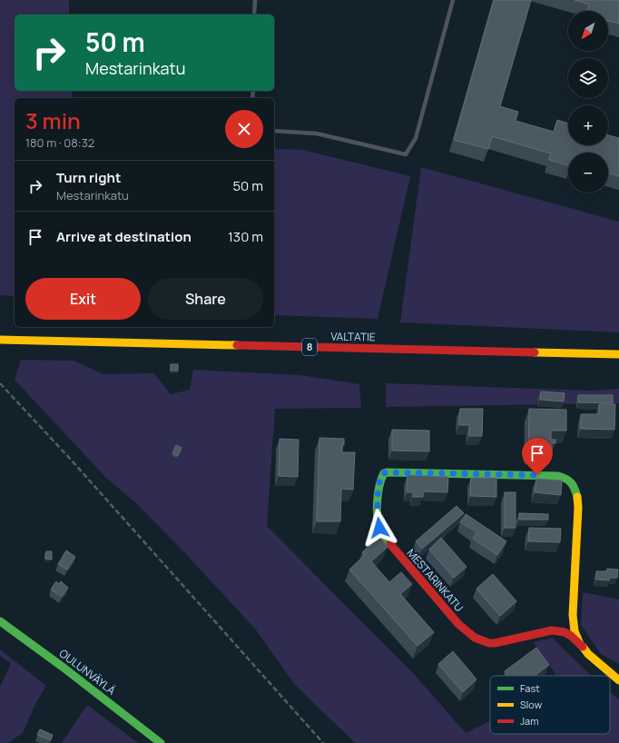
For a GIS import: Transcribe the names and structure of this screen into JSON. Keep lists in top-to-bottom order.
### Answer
{
  "streets": {
    "main road": [
      "VALTATIE",
      "8",
      "MESTARINKATU",
      "OULUNVÄYLÄ"
    ]
  },
  "legend": ["Fast", "Slow", "Jam"],
  "north": "bottom left",
  "page": {
    "map_buttons": ["+", "−"],
    "turn": ["50 m", "Mestarinkatu"],
    "heading": ["3 min", "180 m · 08:32"],
    "list": [
      {
        "name": "Turn right",
        "note": "Mestarinkatu",
        "value": "50 m"
      },
      {
        "name": "Arrive at destination",
        "value": "130 m"
      }
    ],
    "buttons": ["Exit", "Share"]
  }
}
